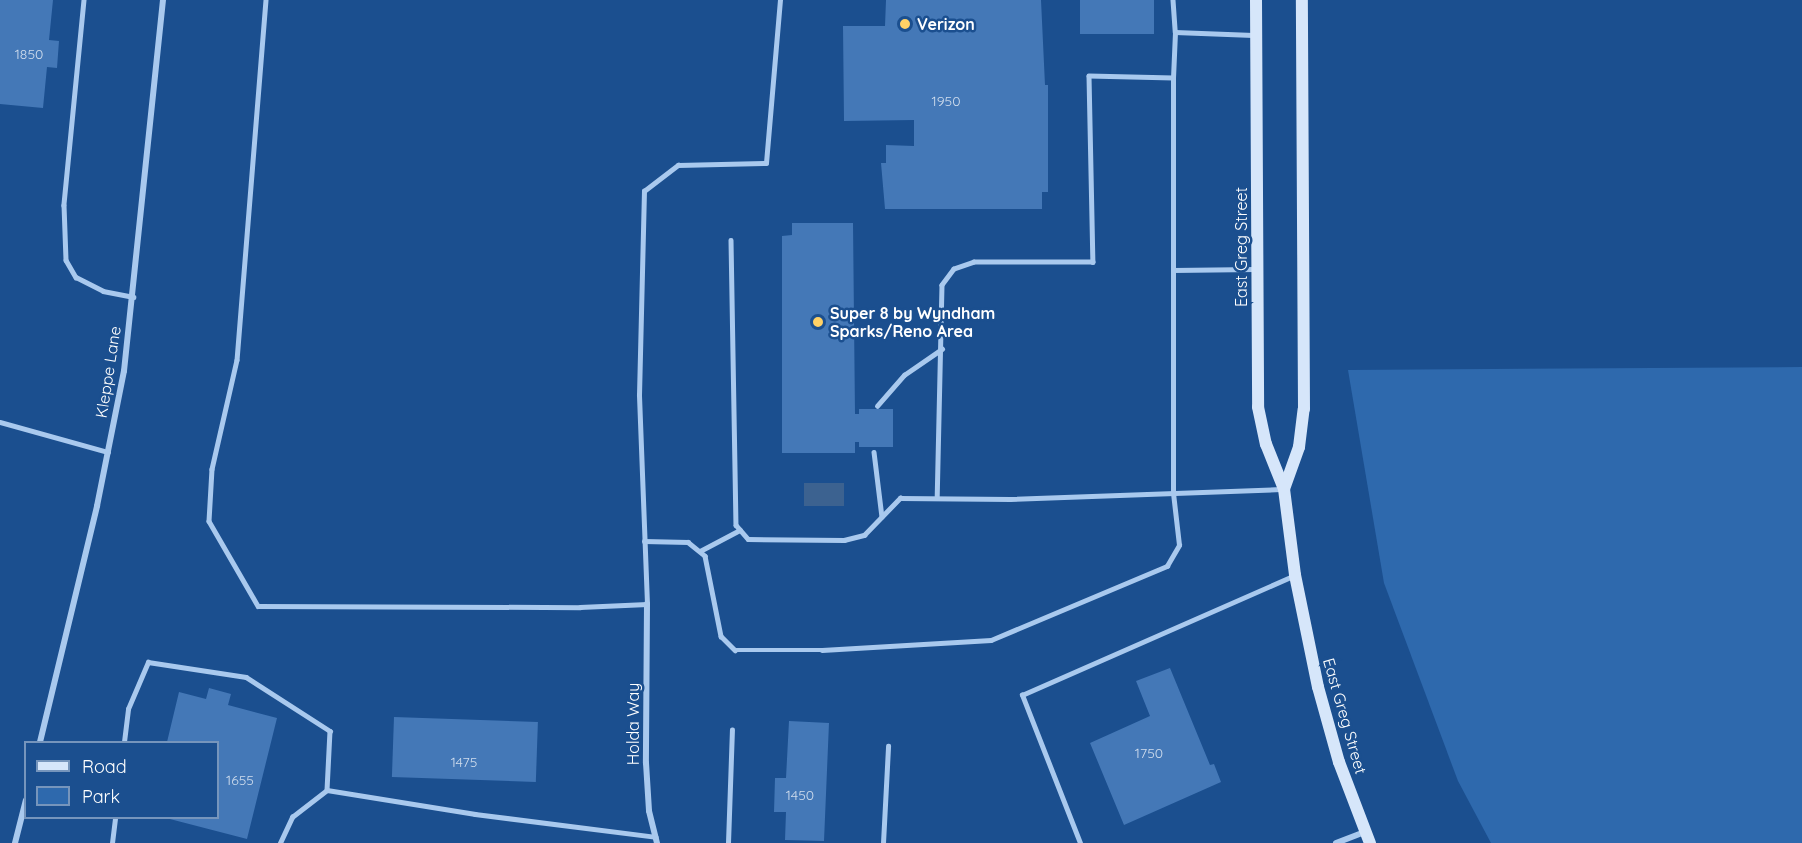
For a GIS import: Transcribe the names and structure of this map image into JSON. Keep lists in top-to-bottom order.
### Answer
{
  "streets": {
    "main road": ["East Greg Street"],
    "street": ["Kleppe Lane", "Holda Way"]
  },
  "places": ["Verizon", "Super 8 by Wyndham Sparks/Reno Area"],
  "house_numbers": [
    "1850",
    "1950",
    "1750",
    "1475",
    "1655",
    "1450"
  ],
  "legend": ["Road", "Park"]
}
